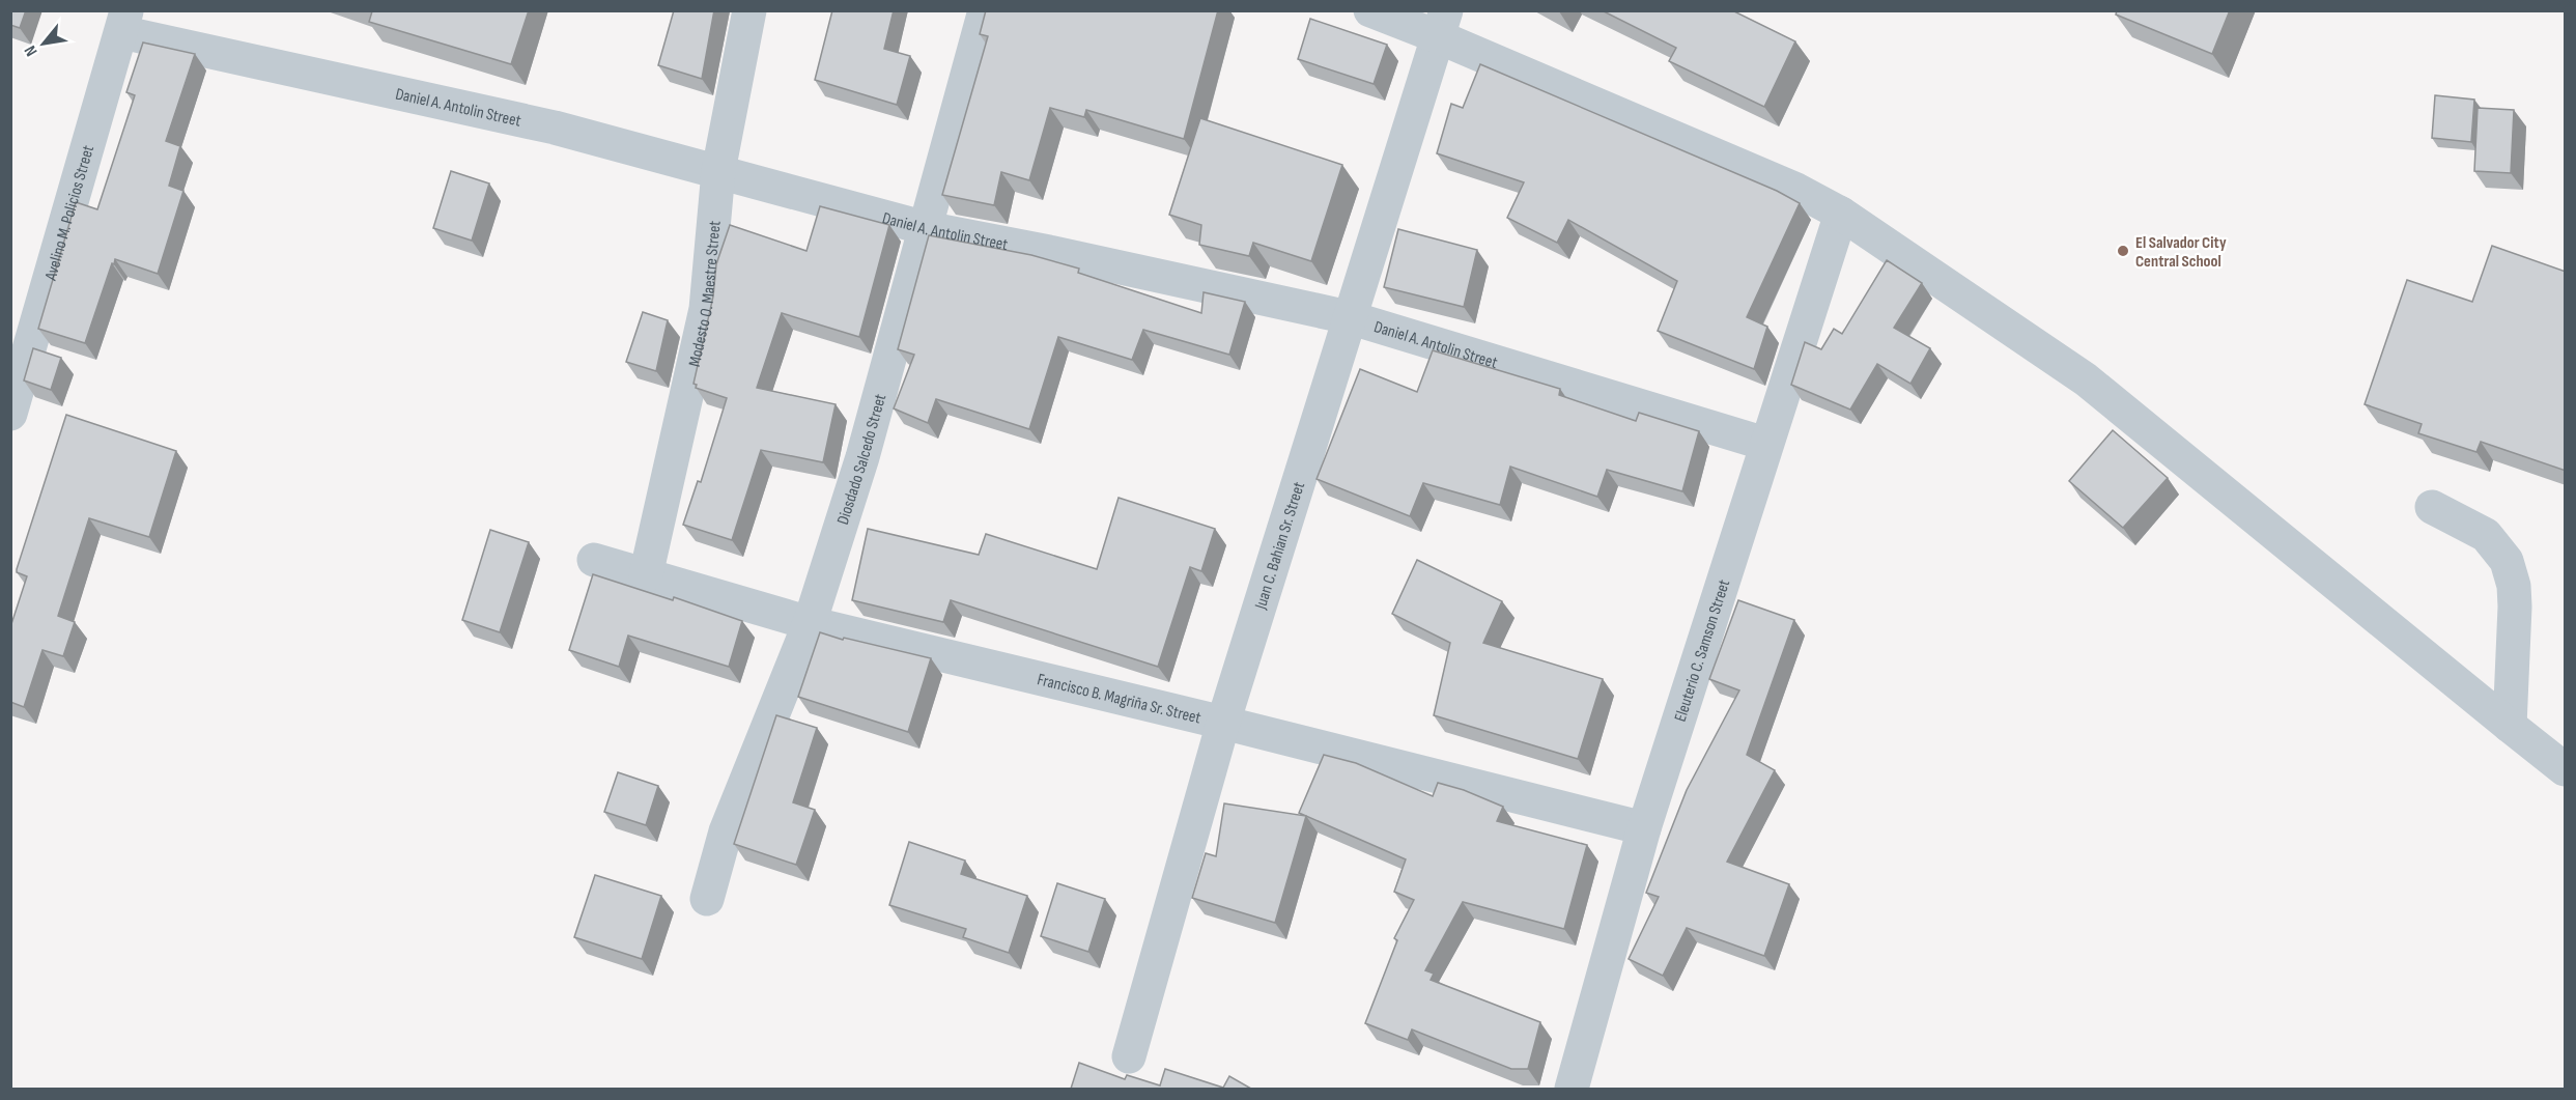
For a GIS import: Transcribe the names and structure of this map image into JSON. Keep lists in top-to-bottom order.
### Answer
{
  "streets": {
    "street": [
      "Daniel A. Antolin Street",
      "Avelino M. Policios Street",
      "Modesto O. Maestre Street",
      "Diosdado Salcedo Street",
      "Juan C. Bahian Sr. Street",
      "Eleuterio C. Samson Street",
      "Francisco B. Magriña Sr. Street"
    ]
  },
  "crossings": [
    ["Daniel A. Antolin Street", "Avelino M. Policios Street"],
    ["Daniel A. Antolin Street", "Modesto O. Maestre Street"],
    ["Daniel A. Antolin Street", "Diosdado Salcedo Street"],
    ["Daniel A. Antolin Street", "Juan C. Bahian Sr. Street"],
    ["Daniel A. Antolin Street", "Eleuterio C. Samson Street"],
    ["Modesto O. Maestre Street", "Francisco B. Magriña Sr. Street"],
    ["Diosdado Salcedo Street", "Francisco B. Magriña Sr. Street"],
    ["Juan C. Bahian Sr. Street", "Francisco B. Magriña Sr. Street"],
    ["Eleuterio C. Samson Street", "Francisco B. Magriña Sr. Street"]
  ],
  "places": ["El Salvador City Central School"],
  "north": "bottom left"
}
